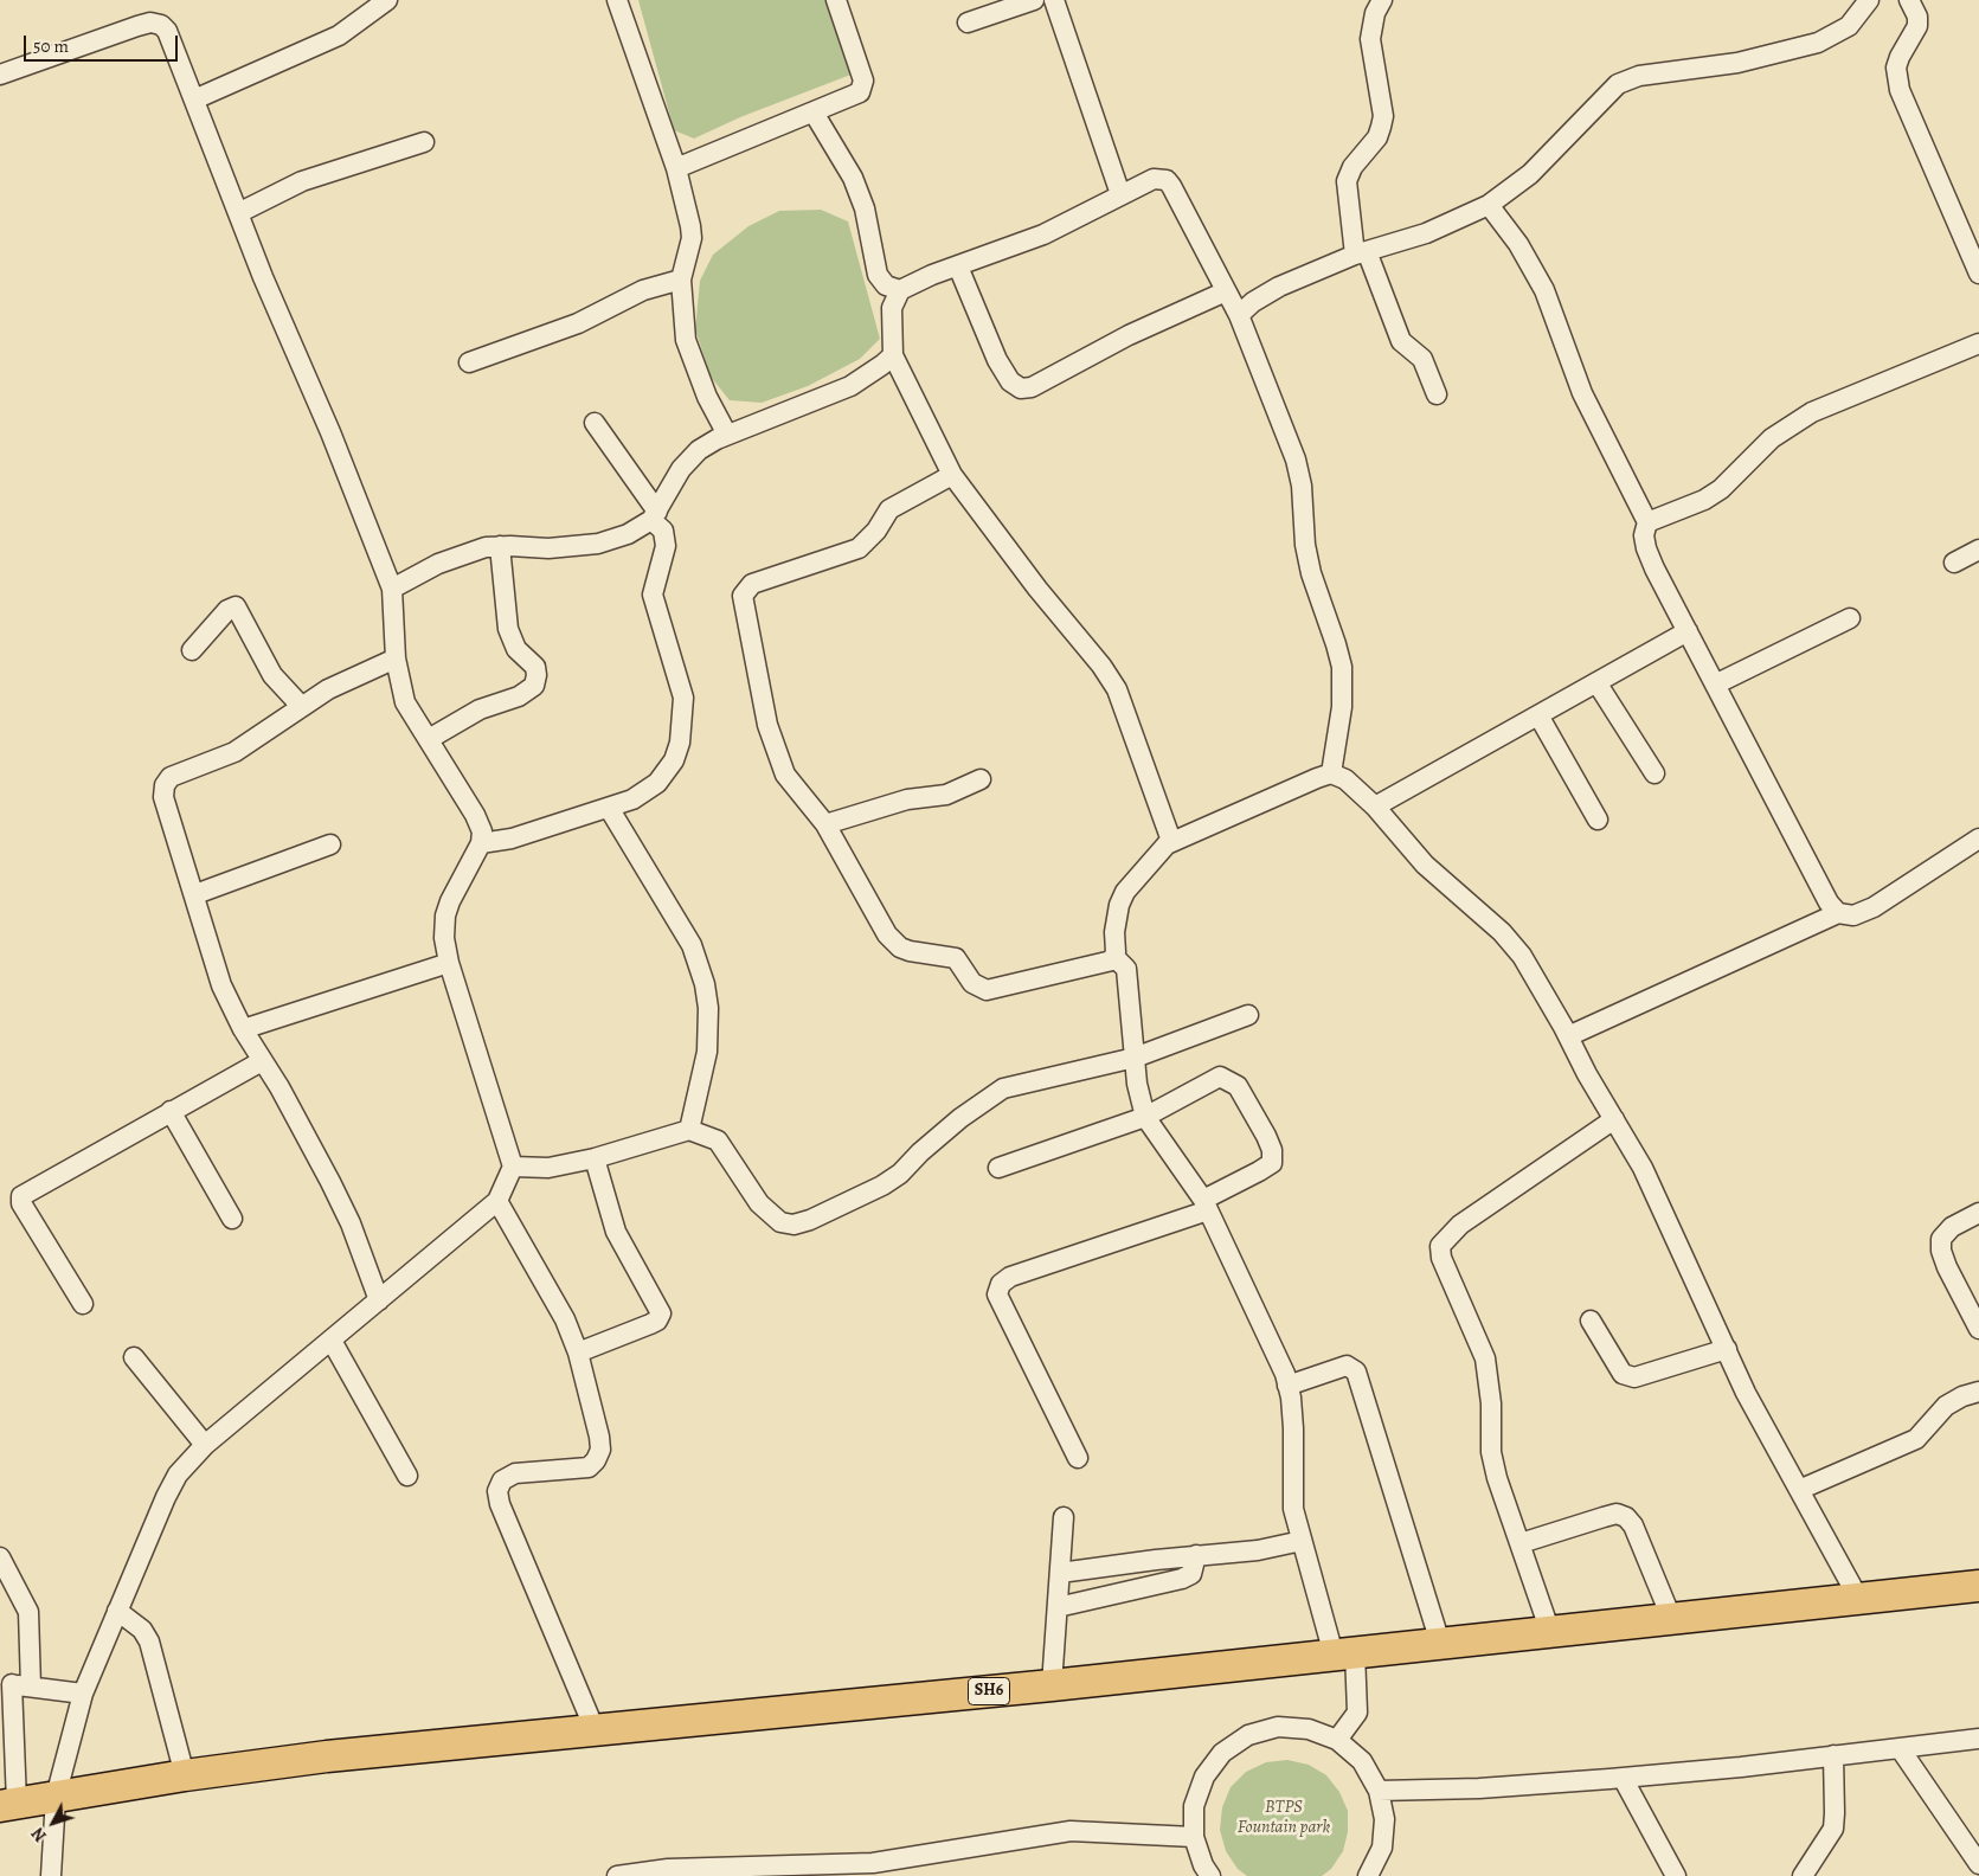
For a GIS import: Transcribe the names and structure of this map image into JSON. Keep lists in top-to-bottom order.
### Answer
{
  "streets": {
    "main road": ["SH6"]
  },
  "parks": ["BTPS Fountain park"],
  "scale_bar": "50 m",
  "north": "bottom left"
}
